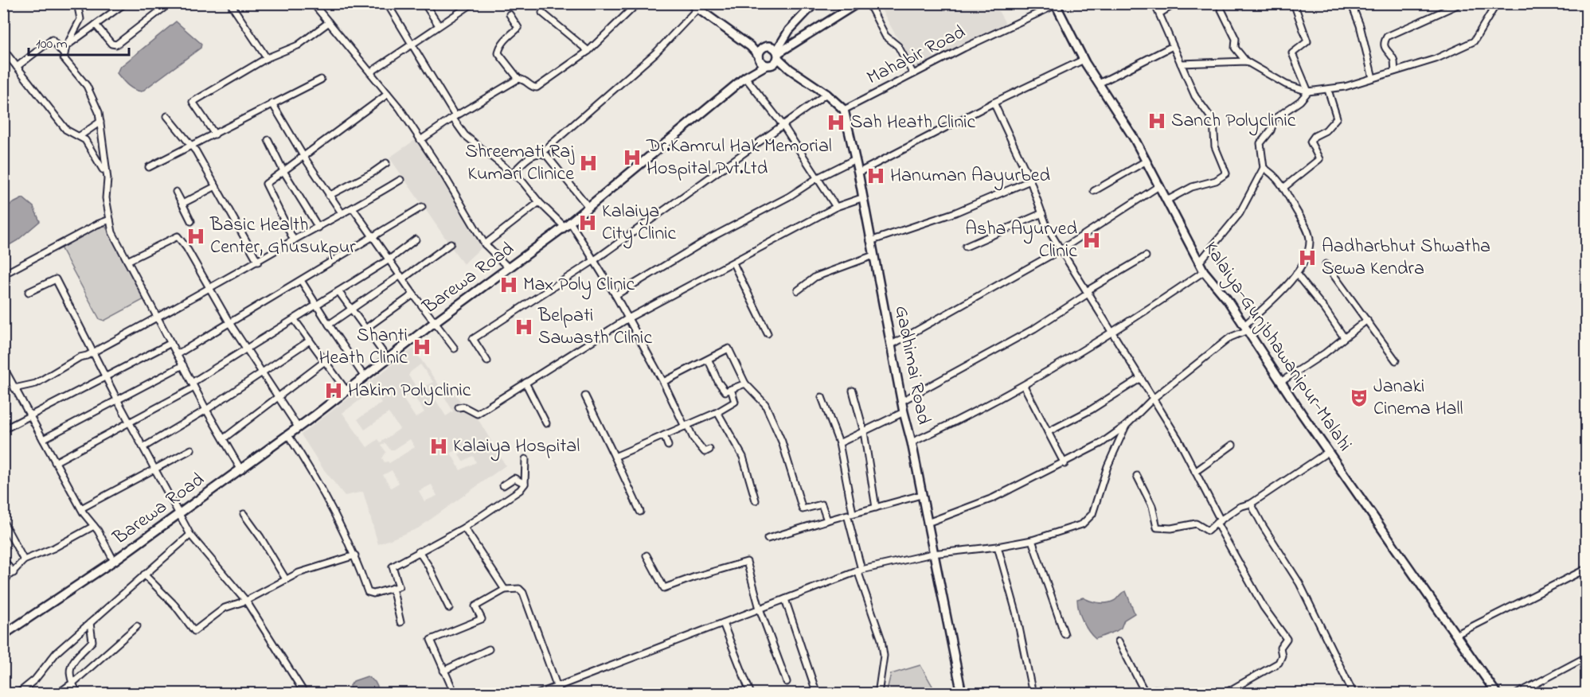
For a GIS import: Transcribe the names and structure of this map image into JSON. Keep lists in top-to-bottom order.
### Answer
{
  "streets": {
    "street": [
      "Mahabir Road",
      "Barewa Road",
      "Kalaiya-Gunjbhawanipur-Malahi",
      "Gadhimai Road"
    ]
  },
  "crossings": [
    ["Mahabir Road", "Kalaiya-Gunjbhawanipur-Malahi"],
    ["Mahabir Road", "Gadhimai Road"]
  ],
  "places": {
    "hospital": [
      "Sanch Polyclinic",
      "Sah Heath Clinic",
      "Dr.Kamrul Hak Memorial Hospital Pvt.Ltd",
      "Shreemati Raj Kumari Clinice",
      "Hanuman Aayurbed",
      "Kalaiya City Clinic",
      "Basic Health Center, Ghusukpur",
      "Asha Ayurved Clinic",
      "Aadharbhut Shwatha Sewa Kendra",
      "Max Poly Clinic",
      "Belpati Sawasth Cilnic",
      "Shanti Heath Clinic",
      "Hakim Polyclinic",
      "Kalaiya Hospital"
    ],
    "theatre": ["Janaki Cinema Hall"]
  },
  "scale_bar": "100 m"
}
